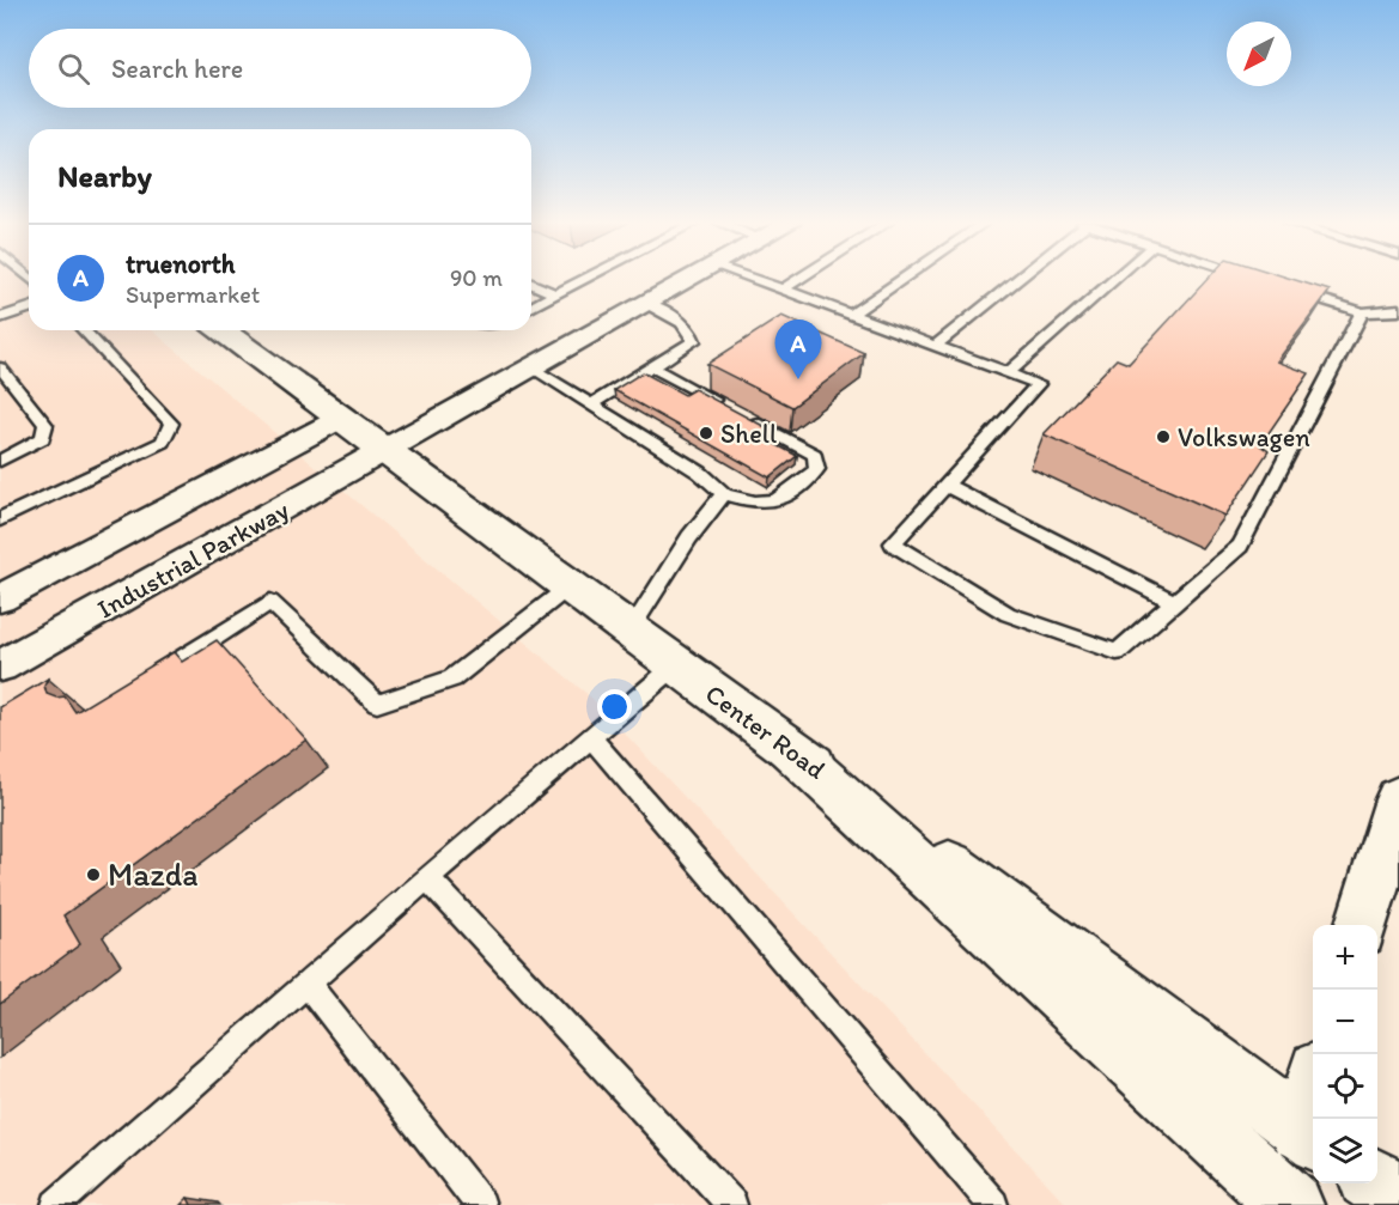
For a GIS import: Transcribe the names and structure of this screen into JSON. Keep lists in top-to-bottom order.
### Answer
{
  "streets": {
    "main road": ["Center Road"],
    "street": ["Industrial Parkway"]
  },
  "crossings": [
    ["Industrial Parkway", "Center Road"]
  ],
  "places": ["Shell", "Volkswagen", "Mazda"],
  "north": "bottom left",
  "page": {
    "search": "Search here",
    "heading": "Nearby",
    "list": [
      {
        "mark": "A",
        "name": "truenorth",
        "note": "Supermarket",
        "value": "90 m"
      }
    ],
    "pins": "A",
    "map_buttons": ["+", "−"]
  }
}
